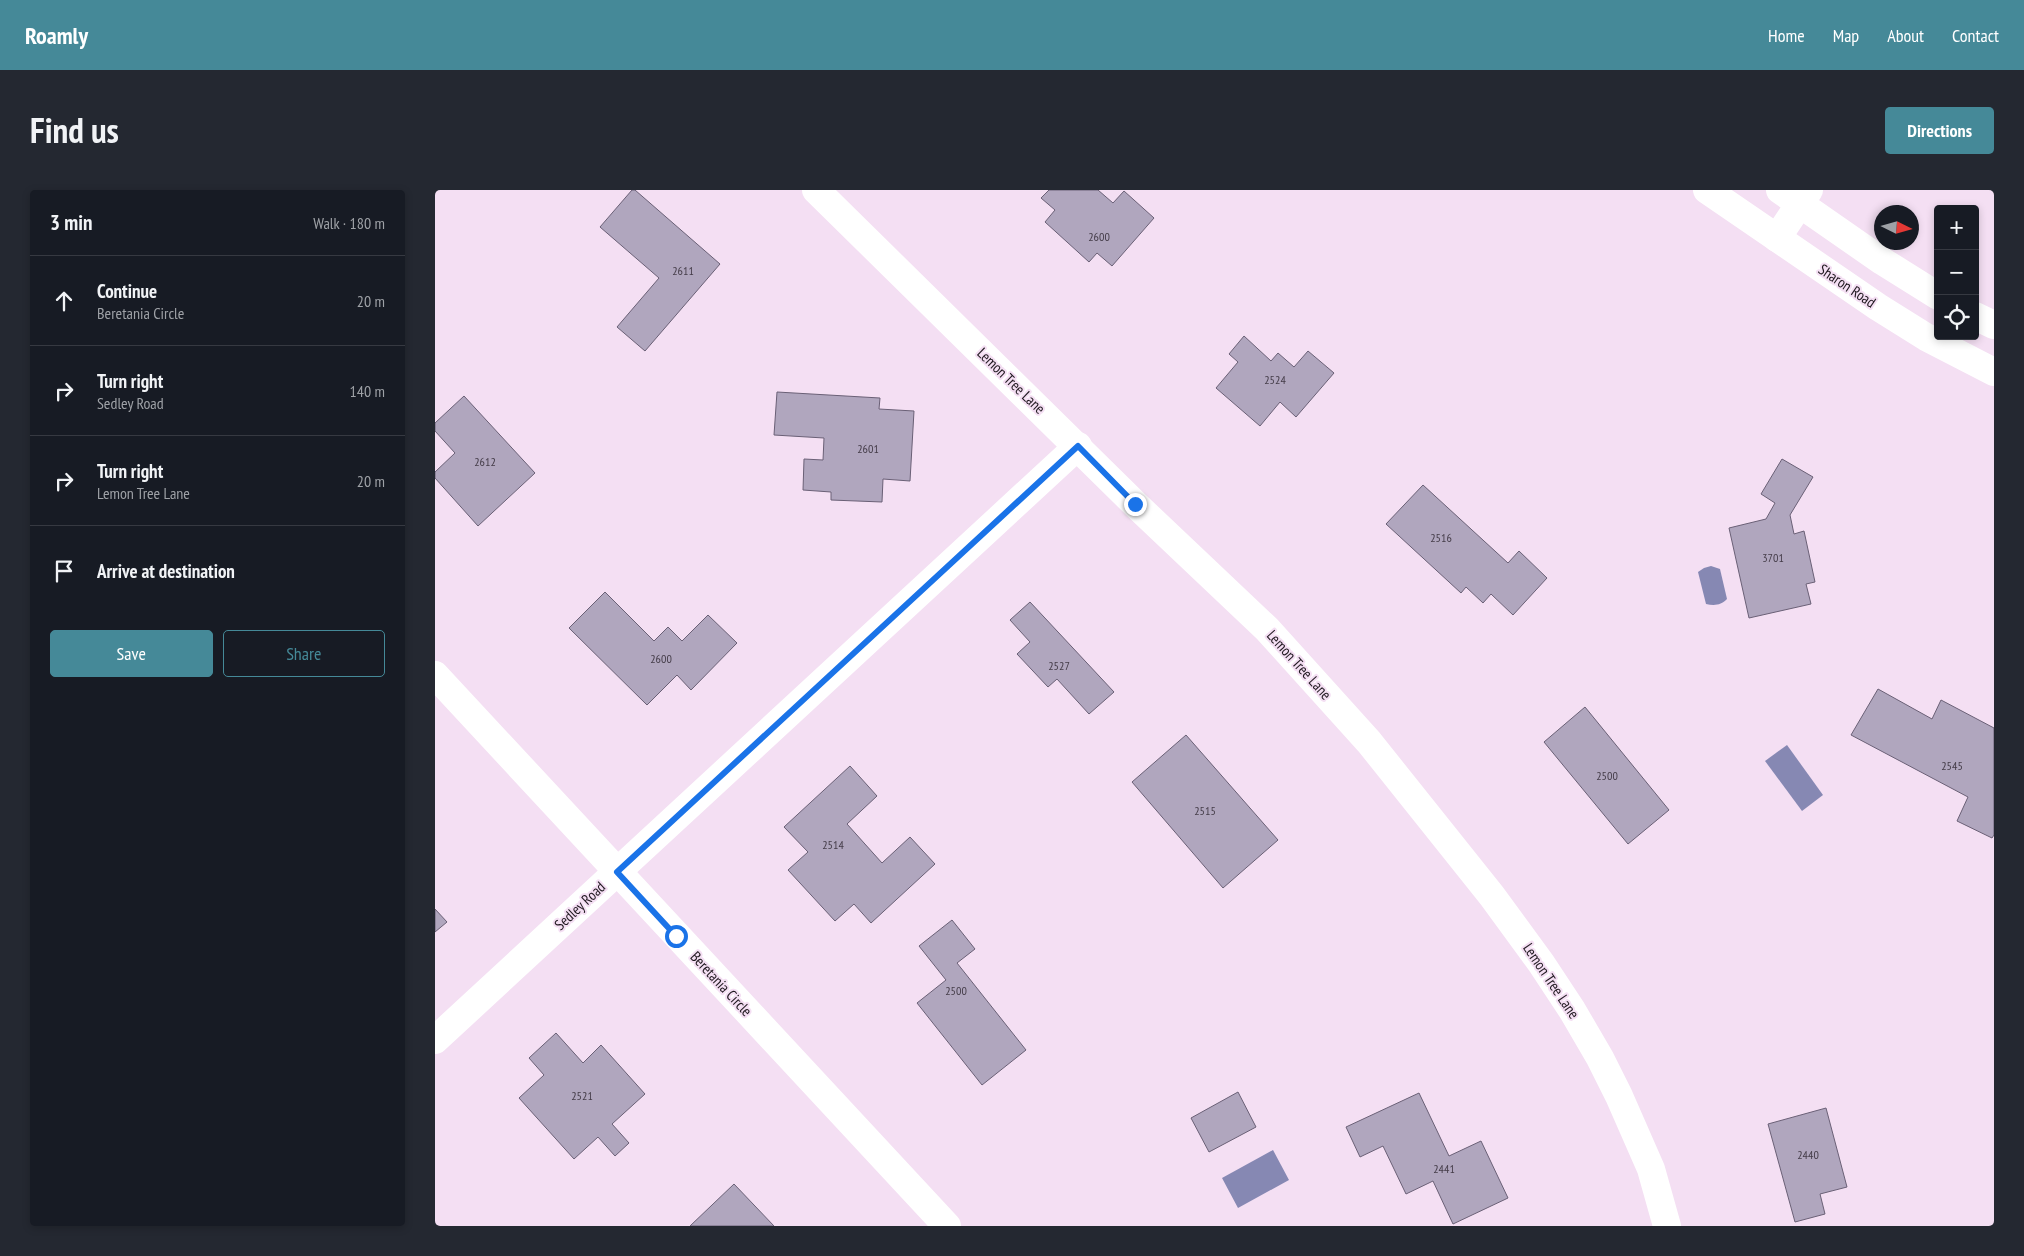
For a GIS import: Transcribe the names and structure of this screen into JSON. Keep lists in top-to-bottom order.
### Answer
{
  "streets": {
    "street": [
      "Sharon Road",
      "Lemon Tree Lane",
      "Sedley Road",
      "Beretania Circle"
    ]
  },
  "crossings": [
    ["Lemon Tree Lane", "Sedley Road"],
    ["Sedley Road", "Beretania Circle"]
  ],
  "house_numbers": [
    "2600",
    "2611",
    "2524",
    "2601",
    "2612",
    "2516",
    "3701",
    "2600",
    "2527",
    "2545",
    "2500",
    "2515",
    "2514",
    "2500",
    "2521",
    "2440",
    "2441"
  ],
  "north": "right",
  "page": {
    "header": "Roamly",
    "nav": [
      "Home",
      "Map",
      "About",
      "Contact"
    ],
    "title": "Find us",
    "buttons": [
      "Directions",
      ["Save", "Share"]
    ],
    "heading": ["3 min", "Walk · 180 m"],
    "map_buttons": ["+", "−"],
    "list": [
      ["Continue", "Beretania Circle", "20 m"],
      ["Turn right", "Sedley Road", "140 m"],
      ["Turn right", "Lemon Tree Lane", "20 m"],
      "Arrive at destination"
    ]
  }
}
